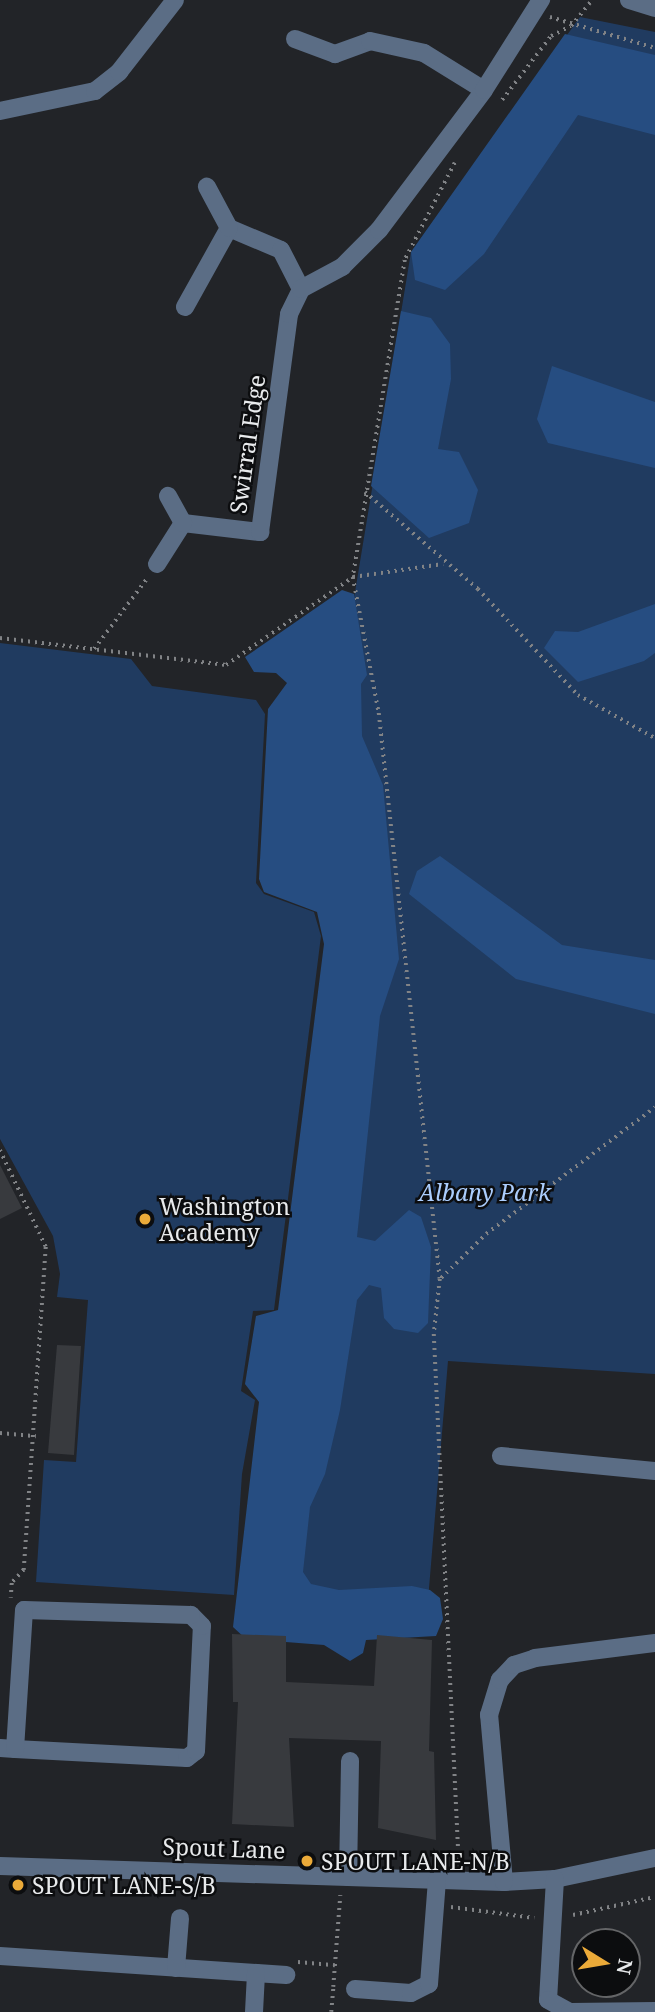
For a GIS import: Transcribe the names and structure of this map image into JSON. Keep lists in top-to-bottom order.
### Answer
{
  "streets": {
    "street": ["Swirral Edge", "Spout Lane"]
  },
  "parks": ["Albany Park"],
  "places": ["Washington Academy", "SPOUT LANE-N/B", "SPOUT LANE-S/B"],
  "north": "right"
}
